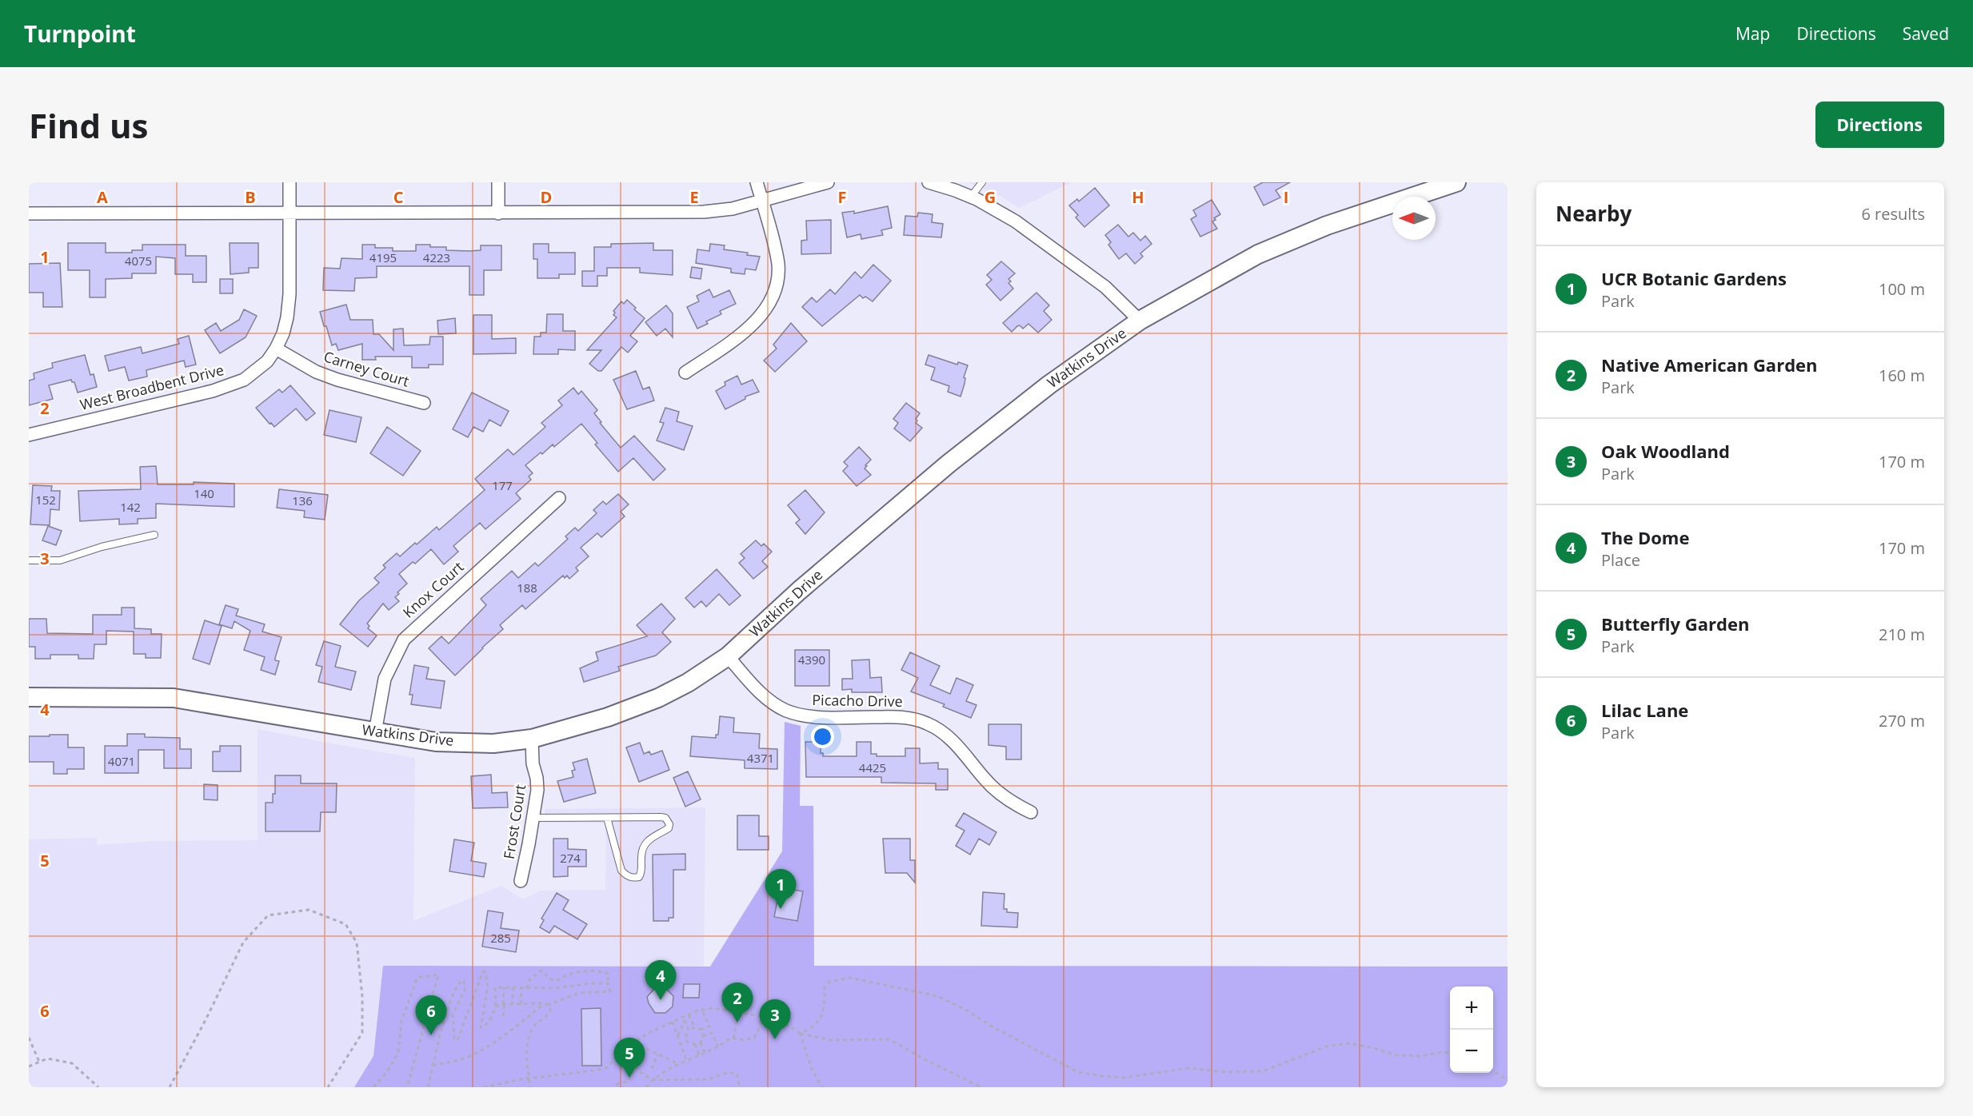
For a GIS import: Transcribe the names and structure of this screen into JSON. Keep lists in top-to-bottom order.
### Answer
{
  "streets": {
    "main road": ["Watkins Drive"],
    "street": [
      "Carney Court",
      "West Broadbent Drive",
      "Knox Court",
      "Picacho Drive",
      "Frost Court"
    ]
  },
  "crossings": [
    ["Watkins Drive", "Knox Court"],
    ["Watkins Drive", "Picacho Drive"],
    ["Watkins Drive", "Frost Court"],
    ["Carney Court", "West Broadbent Drive"]
  ],
  "house_numbers": [
    "4195",
    "4223",
    "4075",
    "177",
    "140",
    "152",
    "136",
    "142",
    "188",
    "4390",
    "4371",
    "4071",
    "4425",
    "274",
    "285"
  ],
  "north": "left",
  "page": {
    "header": "Turnpoint",
    "nav": ["Map", "Directions", "Saved"],
    "buttons": "Directions",
    "title": "Find us",
    "heading": ["Nearby", "6 results"],
    "list": [
      {
        "mark": "1",
        "name": "UCR Botanic Gardens",
        "note": "Park",
        "value": "100 m"
      },
      {
        "mark": "2",
        "name": "Native American Garden",
        "note": "Park",
        "value": "160 m"
      },
      {
        "mark": "3",
        "name": "Oak Woodland",
        "note": "Park",
        "value": "170 m"
      },
      {
        "mark": "4",
        "name": "The Dome",
        "note": "Place",
        "value": "170 m"
      },
      {
        "mark": "5",
        "name": "Butterfly Garden",
        "note": "Park",
        "value": "210 m"
      },
      {
        "mark": "6",
        "name": "Lilac Lane",
        "note": "Park",
        "value": "270 m"
      }
    ],
    "pins": [
      "1",
      "4",
      "2",
      "6",
      "3",
      "5"
    ],
    "map_buttons": ["+", "−"]
  },
  "grid": {
    "columns": [
      "A",
      "B",
      "C",
      "D",
      "E",
      "F",
      "G",
      "H",
      "I"
    ],
    "rows": [
      "1",
      "2",
      "3",
      "4",
      "5",
      "6"
    ]
  }
}
